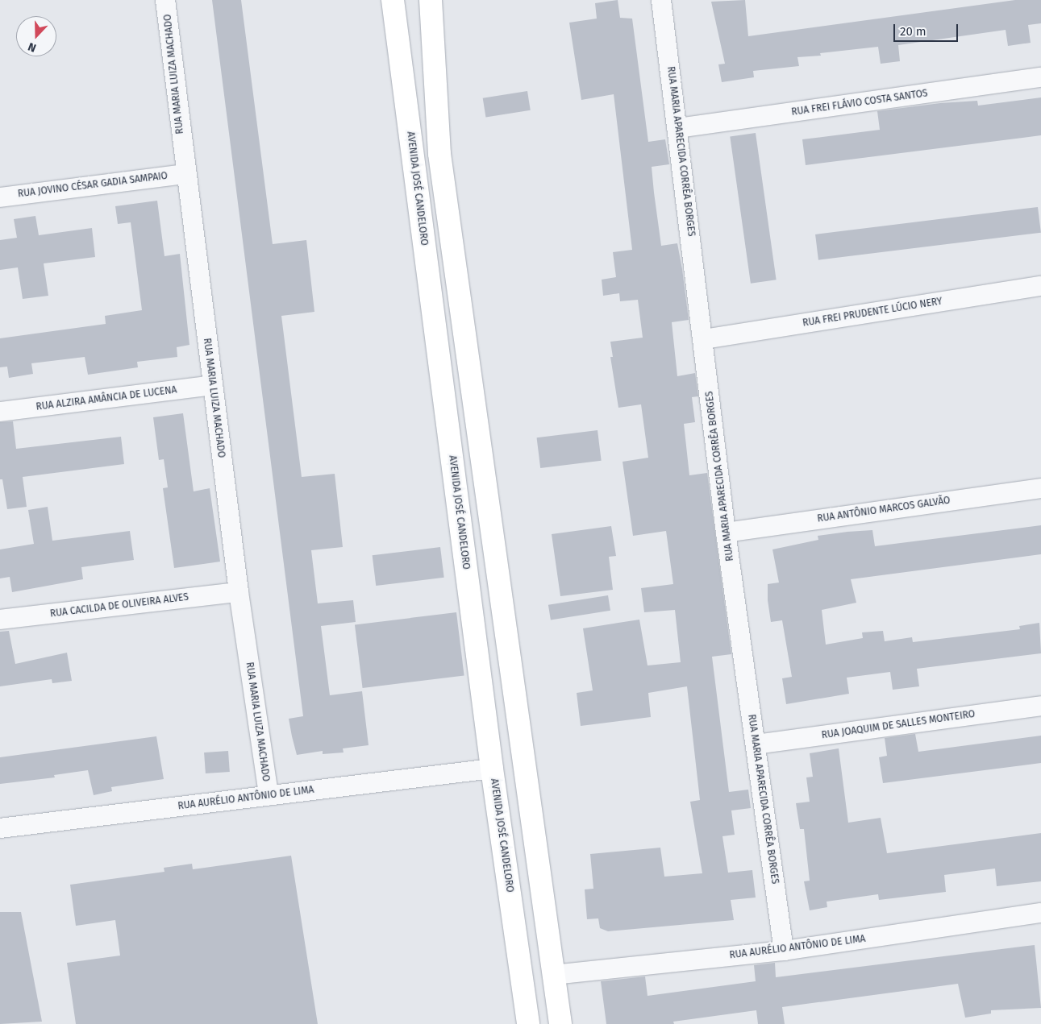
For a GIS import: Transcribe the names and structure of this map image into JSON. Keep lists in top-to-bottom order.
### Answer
{
  "streets": {
    "street": [
      "RUA MARIA LUIZA MACHADO",
      "RUA FREI FLÁVIO COSTA SANTOS",
      "RUA MARIA APARECIDA CORRÊA BORGES",
      "RUA JOVINO CÉSAR GADIA SAMPAIO",
      "AVENIDA JOSÉ CANDELORO",
      "RUA FREI PRUDENTE LÚCIO NERY",
      "RUA ALZIRA AMÂNCIA DE LUCENA",
      "RUA ANTÔNIO MARCOS GALVÃO",
      "RUA CACILDA DE OLIVEIRA ALVES",
      "RUA JOAQUIM DE SALLES MONTEIRO",
      "RUA AURÉLIO ANTÔNIO DE LIMA"
    ]
  },
  "crossings": [
    ["RUA MARIA LUIZA MACHADO", "RUA JOVINO CÉSAR GADIA SAMPAIO"],
    ["RUA MARIA LUIZA MACHADO", "RUA ALZIRA AMÂNCIA DE LUCENA"],
    ["RUA MARIA LUIZA MACHADO", "RUA CACILDA DE OLIVEIRA ALVES"],
    ["RUA MARIA LUIZA MACHADO", "RUA AURÉLIO ANTÔNIO DE LIMA"],
    ["RUA FREI FLÁVIO COSTA SANTOS", "RUA MARIA APARECIDA CORRÊA BORGES"],
    ["RUA MARIA APARECIDA CORRÊA BORGES", "RUA FREI PRUDENTE LÚCIO NERY"],
    ["RUA MARIA APARECIDA CORRÊA BORGES", "RUA ANTÔNIO MARCOS GALVÃO"],
    ["RUA MARIA APARECIDA CORRÊA BORGES", "RUA JOAQUIM DE SALLES MONTEIRO"],
    ["RUA MARIA APARECIDA CORRÊA BORGES", "RUA AURÉLIO ANTÔNIO DE LIMA"],
    ["AVENIDA JOSÉ CANDELORO", "RUA AURÉLIO ANTÔNIO DE LIMA"]
  ],
  "scale_bar": "20 m",
  "north": "bottom"
}
